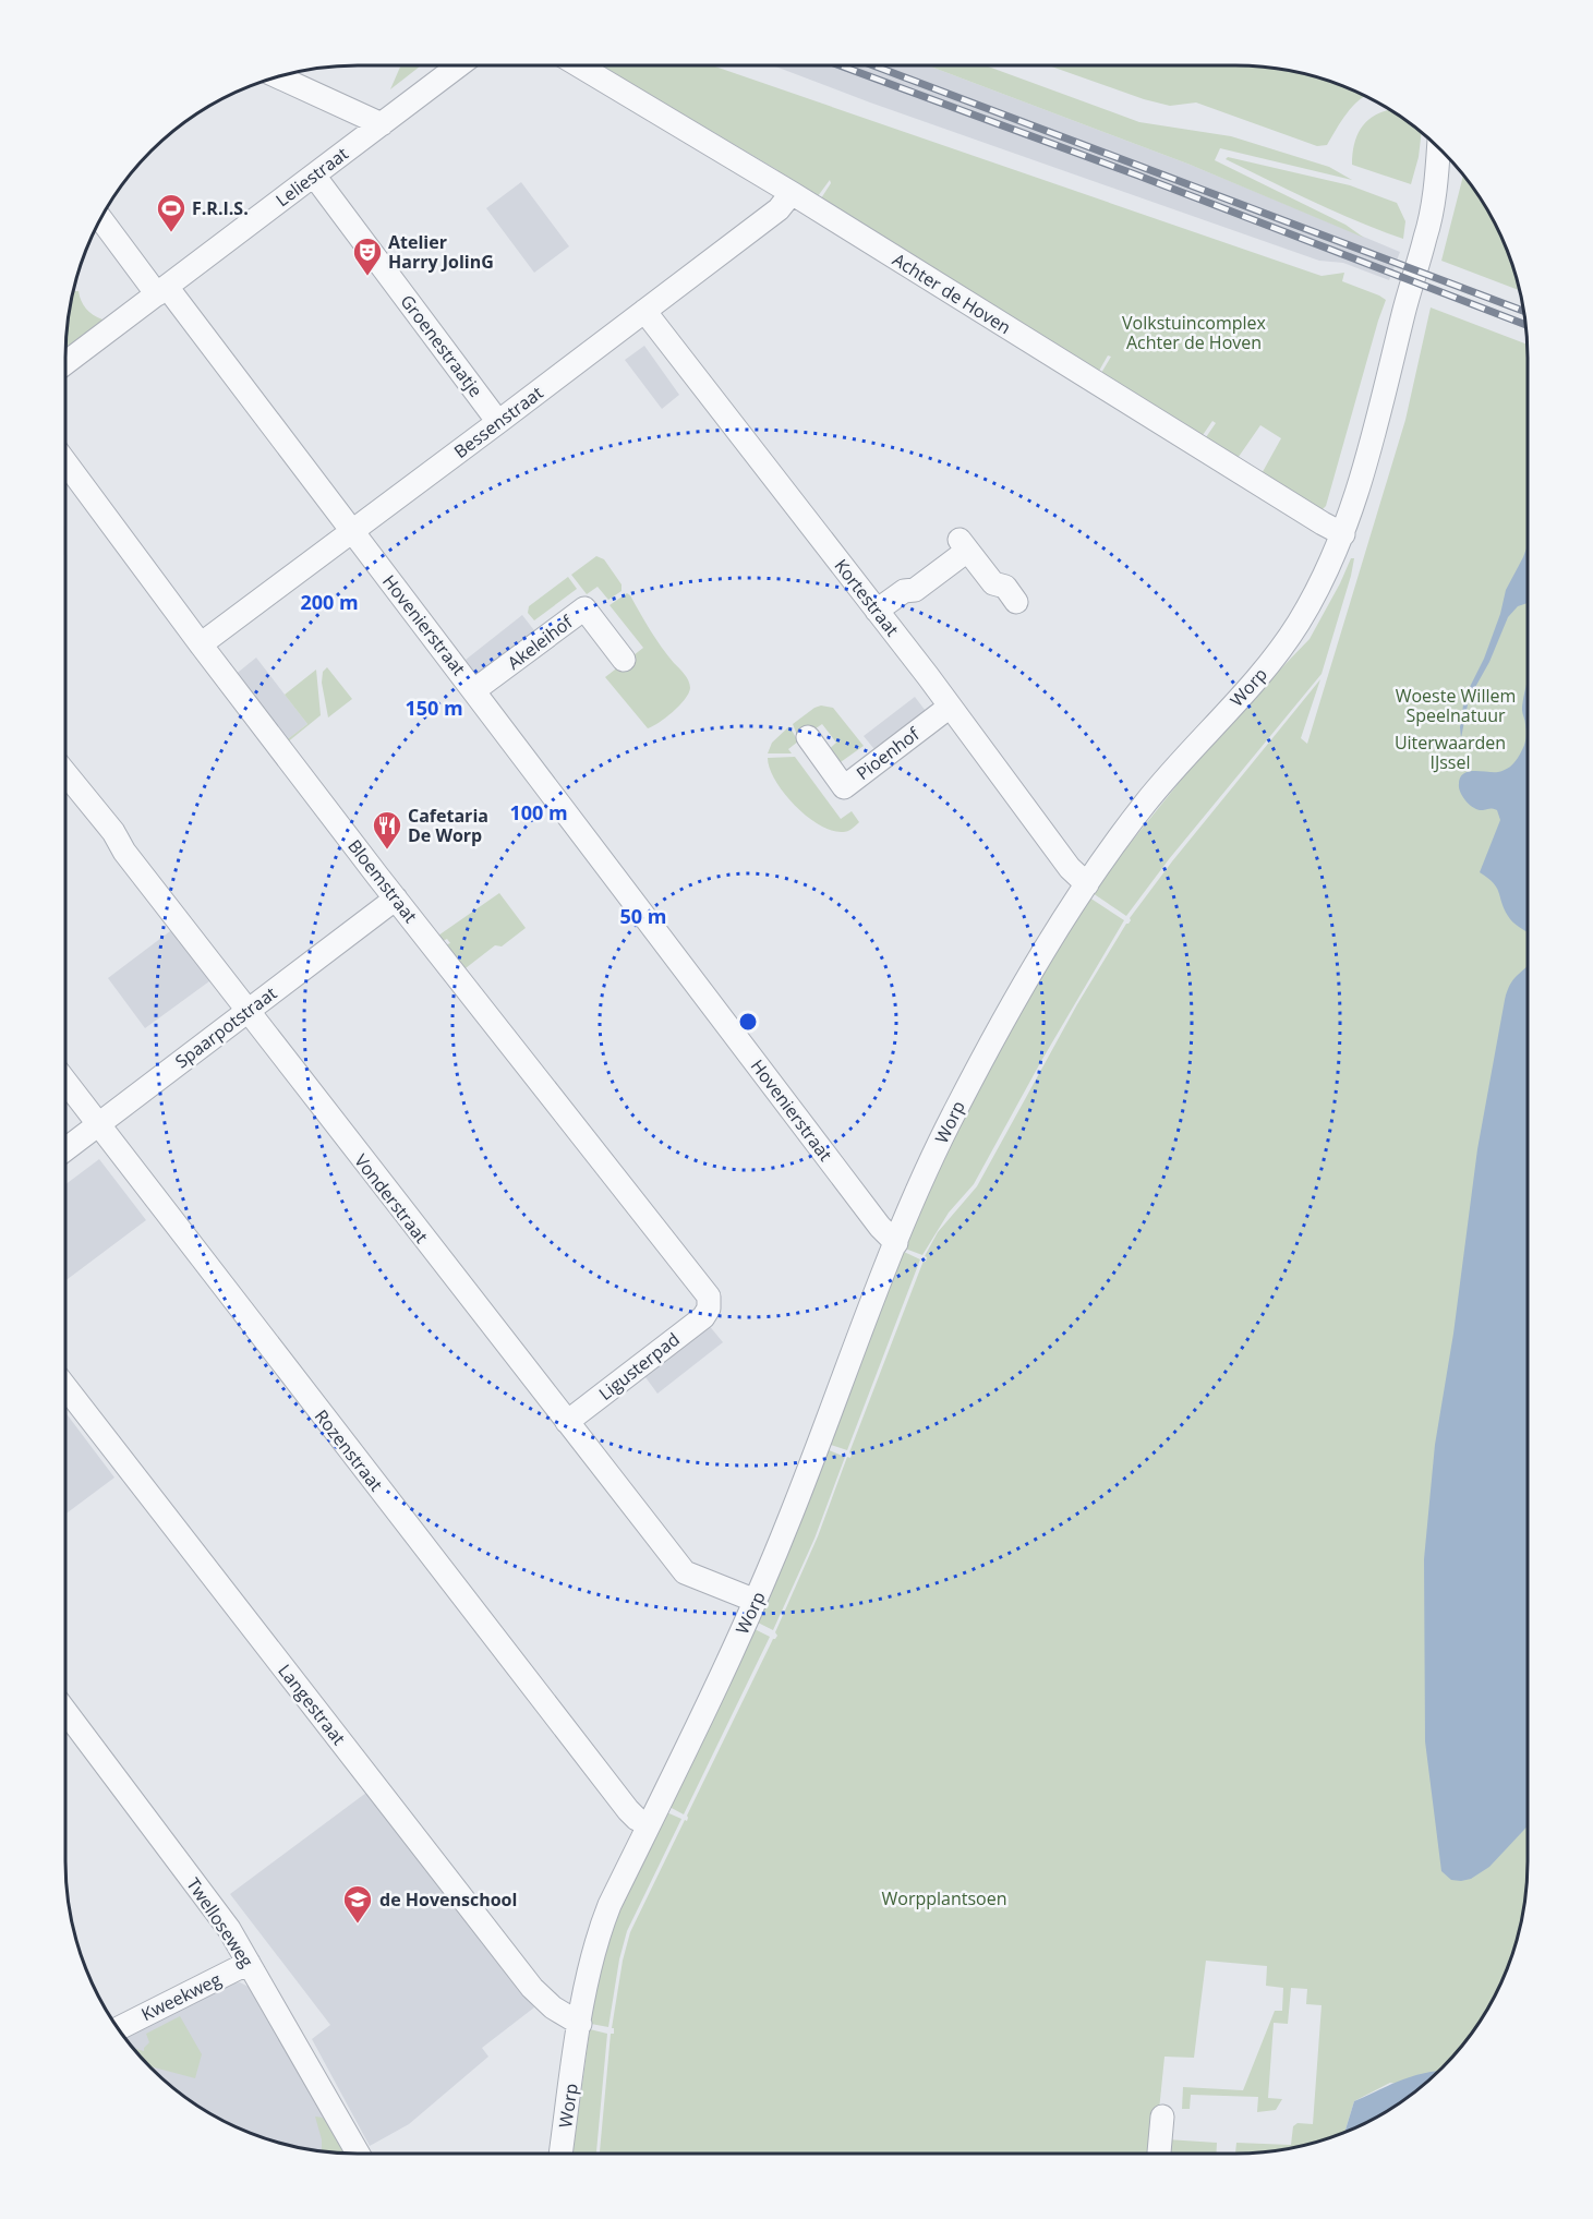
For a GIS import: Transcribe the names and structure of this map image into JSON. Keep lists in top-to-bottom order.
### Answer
{
  "streets": {
    "street": [
      "Leliestraat",
      "Achter de Hoven",
      "Groenestraatje",
      "Bessenstraat",
      "Kortestraat",
      "Hovenierstraat",
      "Akeleihof",
      "Worp",
      "Pioenhof",
      "Bloemstraat",
      "Spaarpotstraat",
      "Vonderstraat",
      "Ligusterpad",
      "Rozenstraat",
      "Langestraat",
      "Twelloseweg",
      "Kweekweg"
    ]
  },
  "crossings": [
    ["Leliestraat", "Groenestraatje"],
    ["Leliestraat", "Hovenierstraat"],
    ["Achter de Hoven", "Bessenstraat"],
    ["Achter de Hoven", "Worp"],
    ["Groenestraatje", "Bessenstraat"],
    ["Bessenstraat", "Kortestraat"],
    ["Bessenstraat", "Hovenierstraat"],
    ["Bessenstraat", "Bloemstraat"],
    ["Kortestraat", "Worp"],
    ["Kortestraat", "Pioenhof"],
    ["Hovenierstraat", "Akeleihof"],
    ["Hovenierstraat", "Worp"],
    ["Worp", "Vonderstraat"],
    ["Worp", "Rozenstraat"],
    ["Worp", "Langestraat"],
    ["Bloemstraat", "Spaarpotstraat"],
    ["Bloemstraat", "Ligusterpad"],
    ["Spaarpotstraat", "Vonderstraat"],
    ["Spaarpotstraat", "Rozenstraat"],
    ["Vonderstraat", "Ligusterpad"],
    ["Twelloseweg", "Kweekweg"]
  ],
  "parks": [
    "Volkstuincomplex Achter de Hoven",
    "Woeste Willem Speelnatuur",
    "Uiterwaarden IJssel",
    "Worpplantsoen"
  ],
  "places": {
    "sports": ["F.R.I.S."],
    "theatre": ["Atelier Harry JolinG"],
    "restaurant": ["Cafetaria De Worp"],
    "school or university": ["de Hovenschool"]
  },
  "rings": [
    "200 m",
    "150 m",
    "100 m",
    "50 m"
  ]
}
